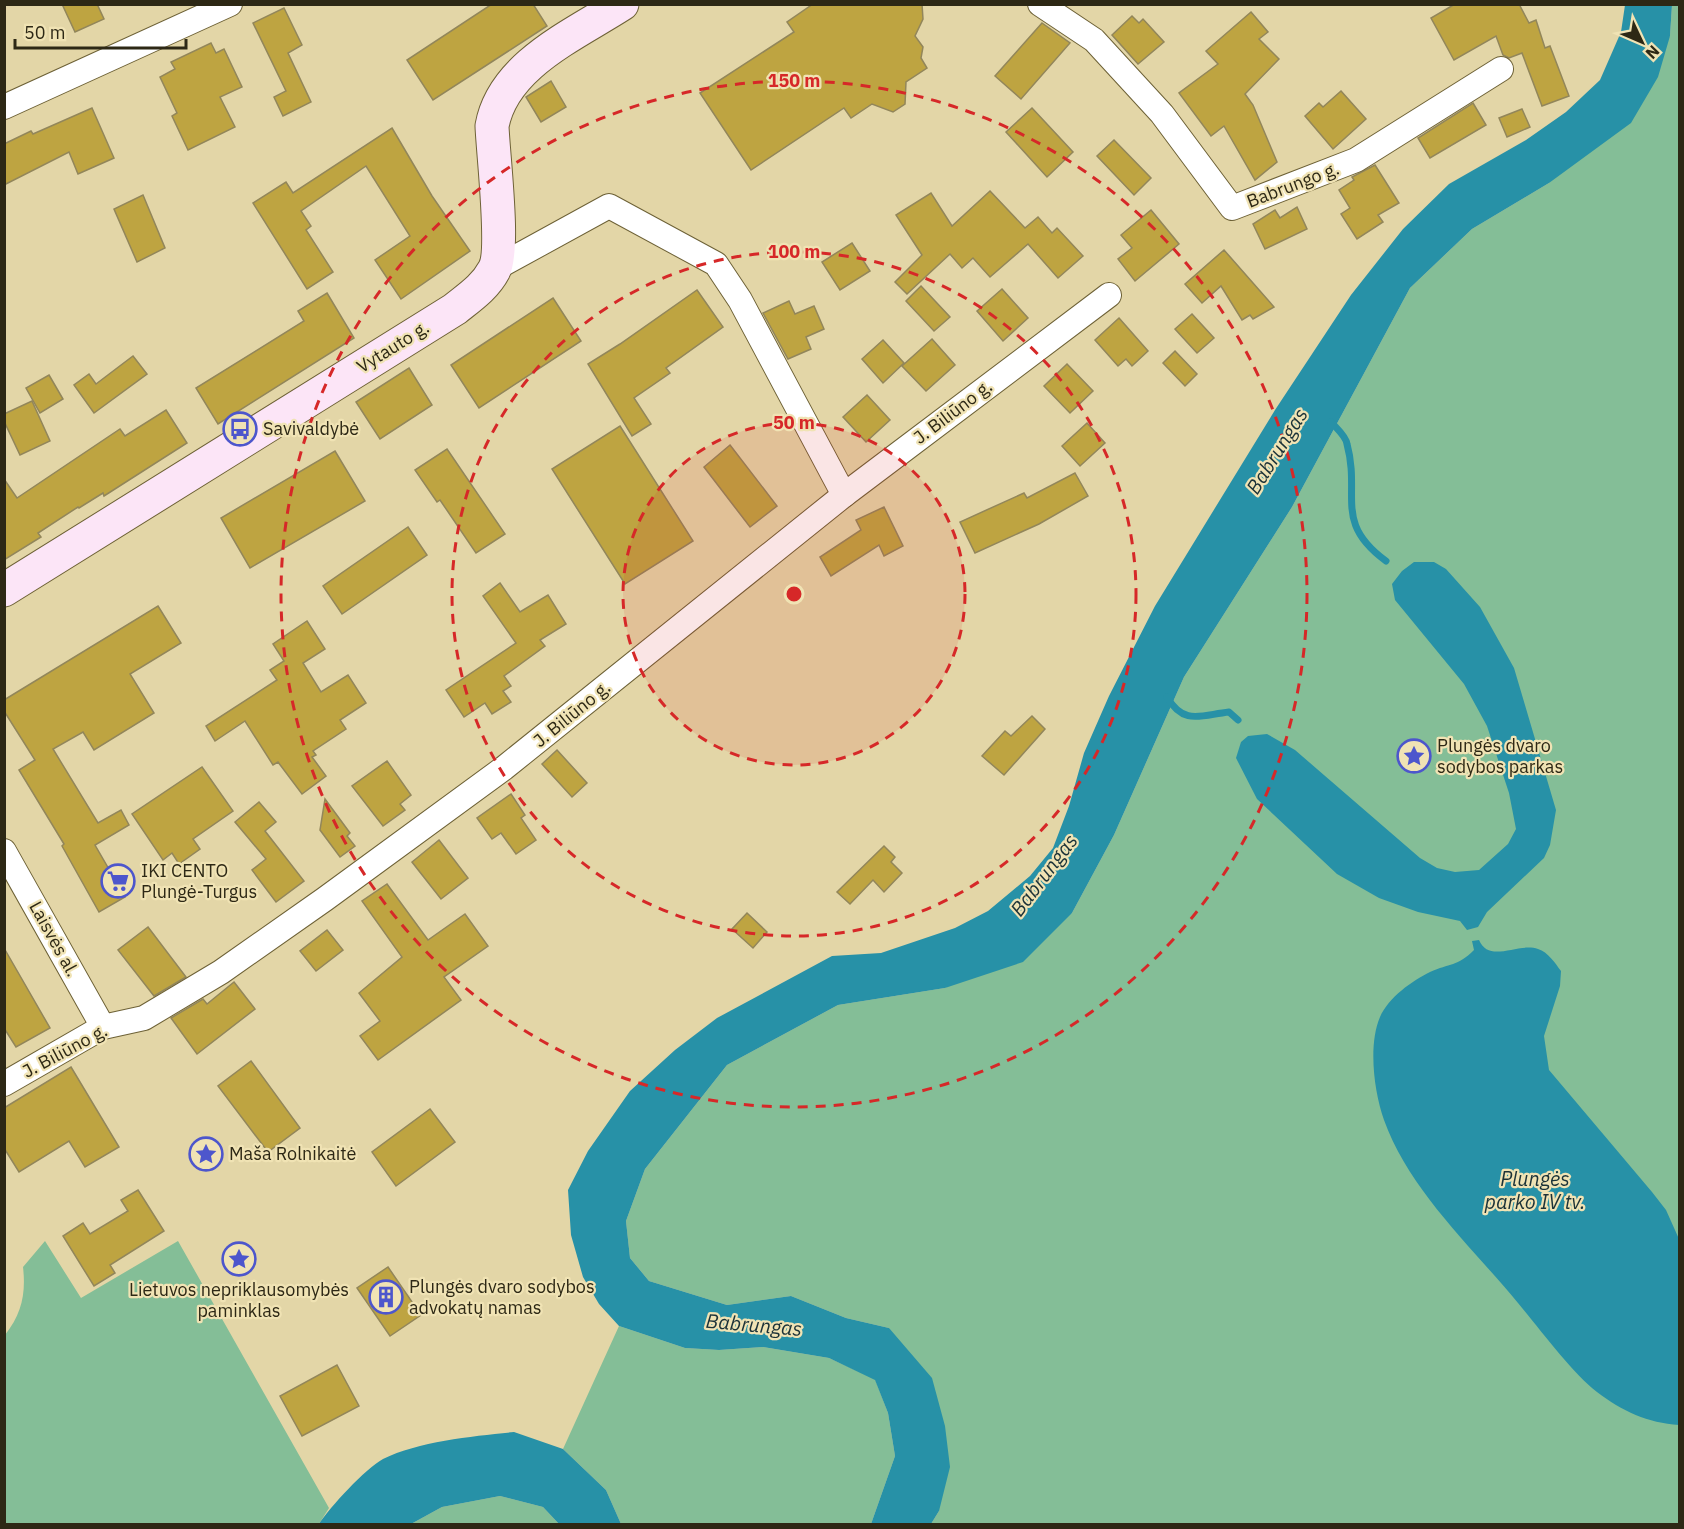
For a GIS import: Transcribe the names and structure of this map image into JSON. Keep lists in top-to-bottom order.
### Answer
{
  "streets": {
    "main road": ["Vytauto g."],
    "street": ["Babrungo g.", "J. Biliūno g.", "Laisvės al."]
  },
  "crossings": [
    ["J. Biliūno g.", "Laisvės al."]
  ],
  "water": ["Babrungas", "Plungės parko IV tv."],
  "places": {
    "bus stop": ["Savivaldybė"],
    "place": ["Plungės dvaro sodybos parkas", "Maša Rolnikaitė", "Lietuvos nepriklausomybės paminklas"],
    "supermarket": ["IKI CENTO Plungė-Turgus"],
    "building": ["Plungės dvaro sodybos advokatų namas"]
  },
  "scale_bar": "50 m",
  "north": "bottom right",
  "rings": ["150 m", "100 m", "50 m"]
}
